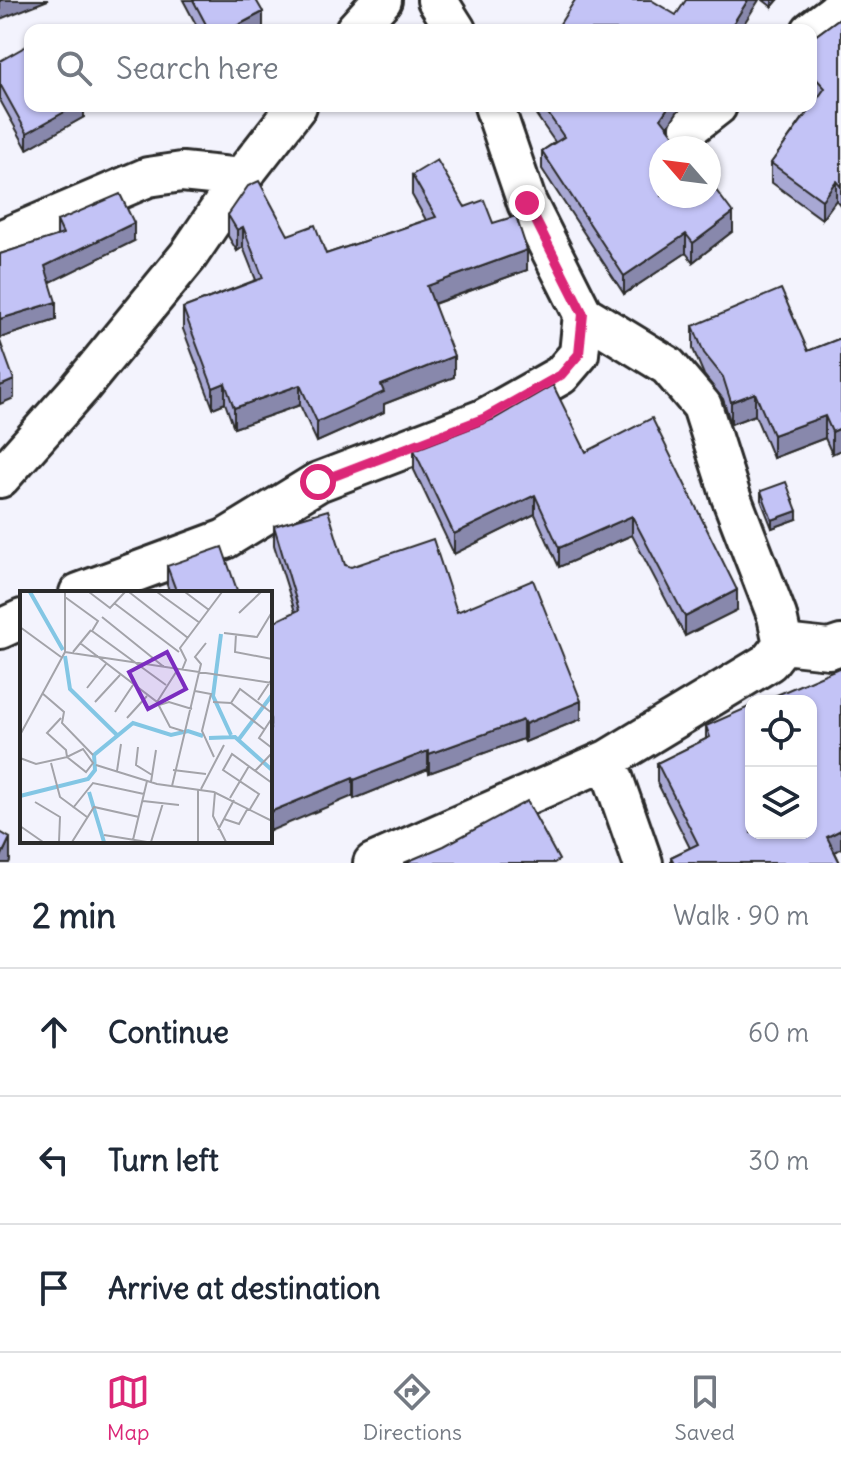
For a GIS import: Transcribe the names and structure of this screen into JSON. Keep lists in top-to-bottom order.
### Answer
{
  "north": "top left",
  "page": {
    "search": "Search here",
    "heading": ["2 min", "Walk · 90 m"],
    "list": [
      ["Continue", "60 m"],
      ["Turn left", "30 m"],
      "Arrive at destination"
    ],
    "nav": ["Map", "Directions", "Saved"]
  }
}
